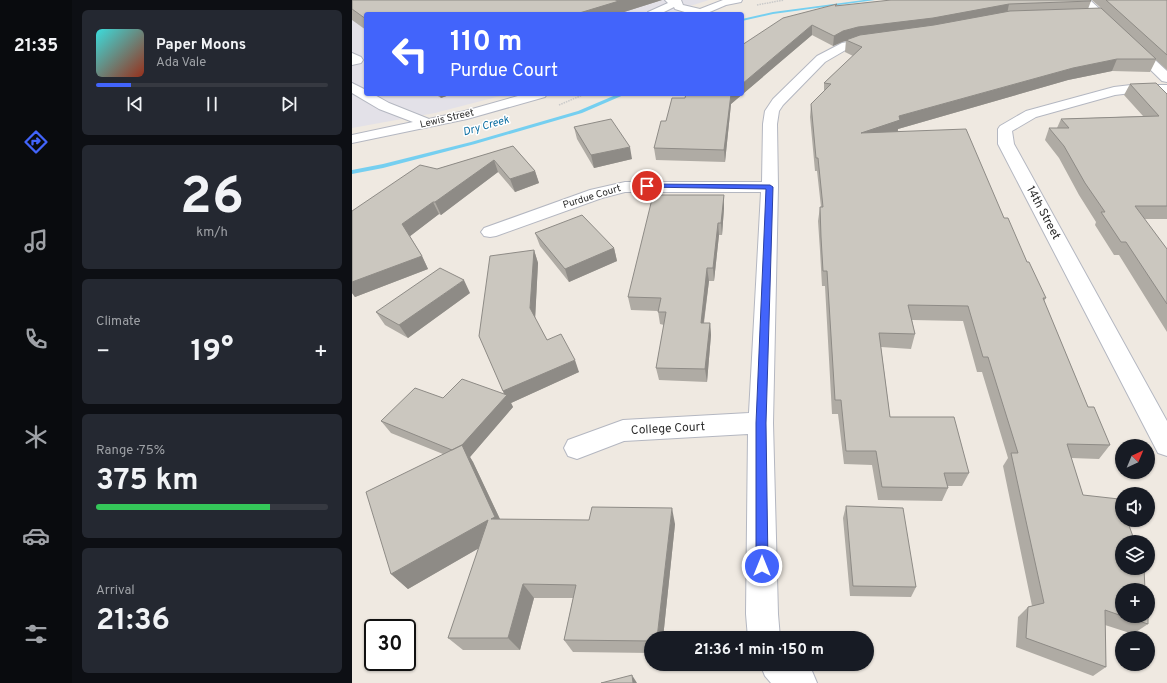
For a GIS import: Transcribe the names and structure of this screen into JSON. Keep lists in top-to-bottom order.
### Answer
{
  "streets": {
    "street": [
      "Lewis Street",
      "Purdue Court",
      "14th Street",
      "College Court"
    ]
  },
  "water": ["Dry Creek"],
  "north": "top right",
  "page": {
    "tabs": "21:35",
    "turn": ["110 m", "Purdue Court"],
    "song": ["Paper Moons", "Ada Vale"],
    "tile": [
      ["26", "km/h"],
      "Climate",
      ["Range · 75%", "375 km"],
      ["Arrival", "21:36"]
    ],
    "heat": ["−", "19°", "+"],
    "map_buttons": ["+", "−"],
    "limit": "30",
    "trip": "21:36 · 1 min · 150 m"
  }
}
